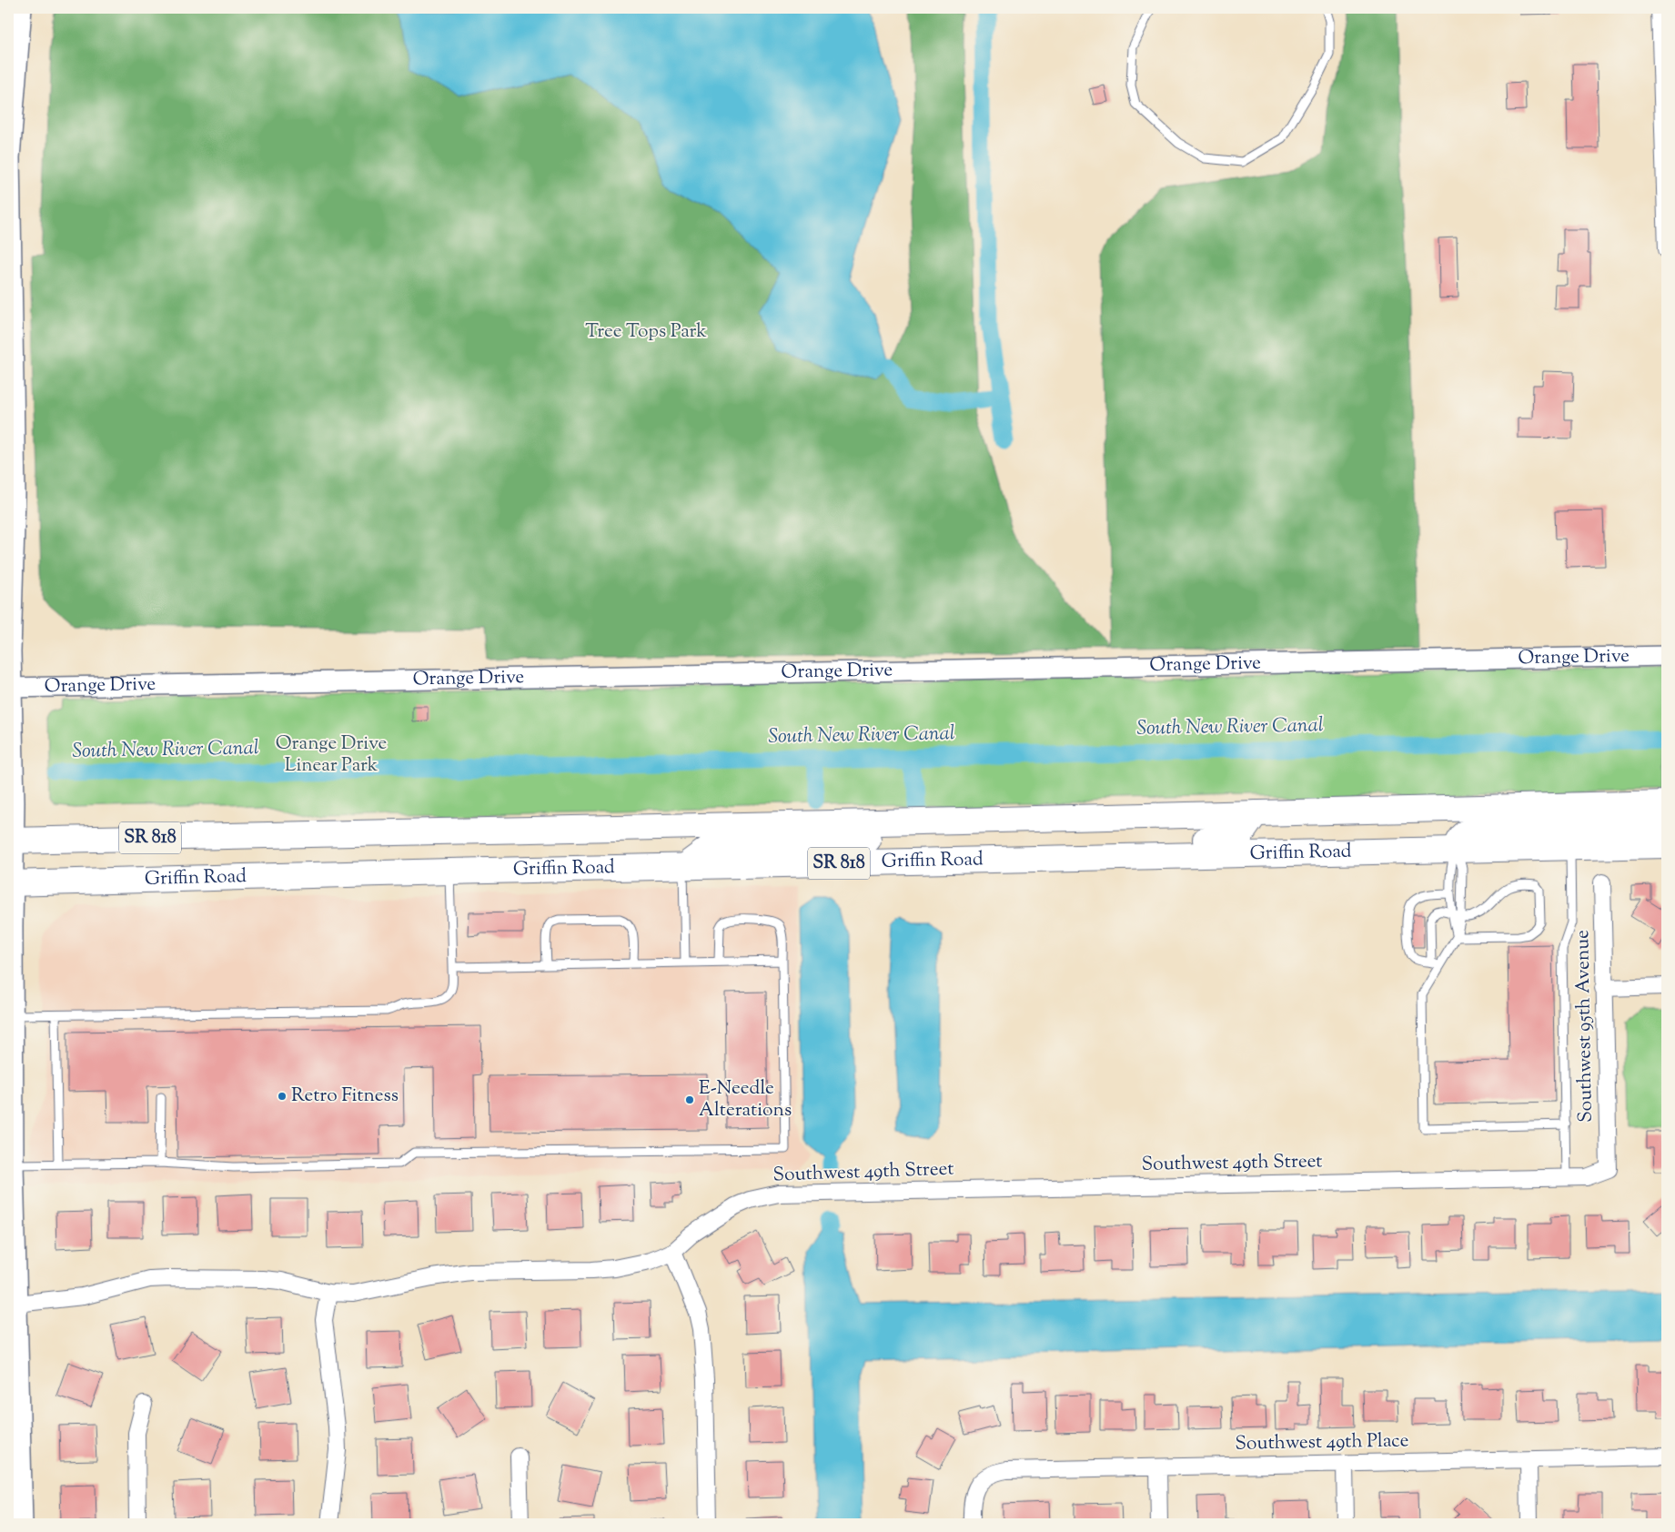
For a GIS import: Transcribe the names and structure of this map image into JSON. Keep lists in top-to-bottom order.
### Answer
{
  "streets": {
    "main road": ["SR 818", "Griffin Road"],
    "street": [
      "Orange Drive",
      "Southwest 95th Avenue",
      "Southwest 49th Street",
      "Southwest 49th Place"
    ]
  },
  "crossings": [
    ["Southwest 95th Avenue", "Southwest 49th Street"]
  ],
  "water": ["South New River Canal"],
  "parks": ["Tree Tops Park", "Orange Drive Linear Park"],
  "places": ["Retro Fitness", "E-Needle Alterations"]
}
